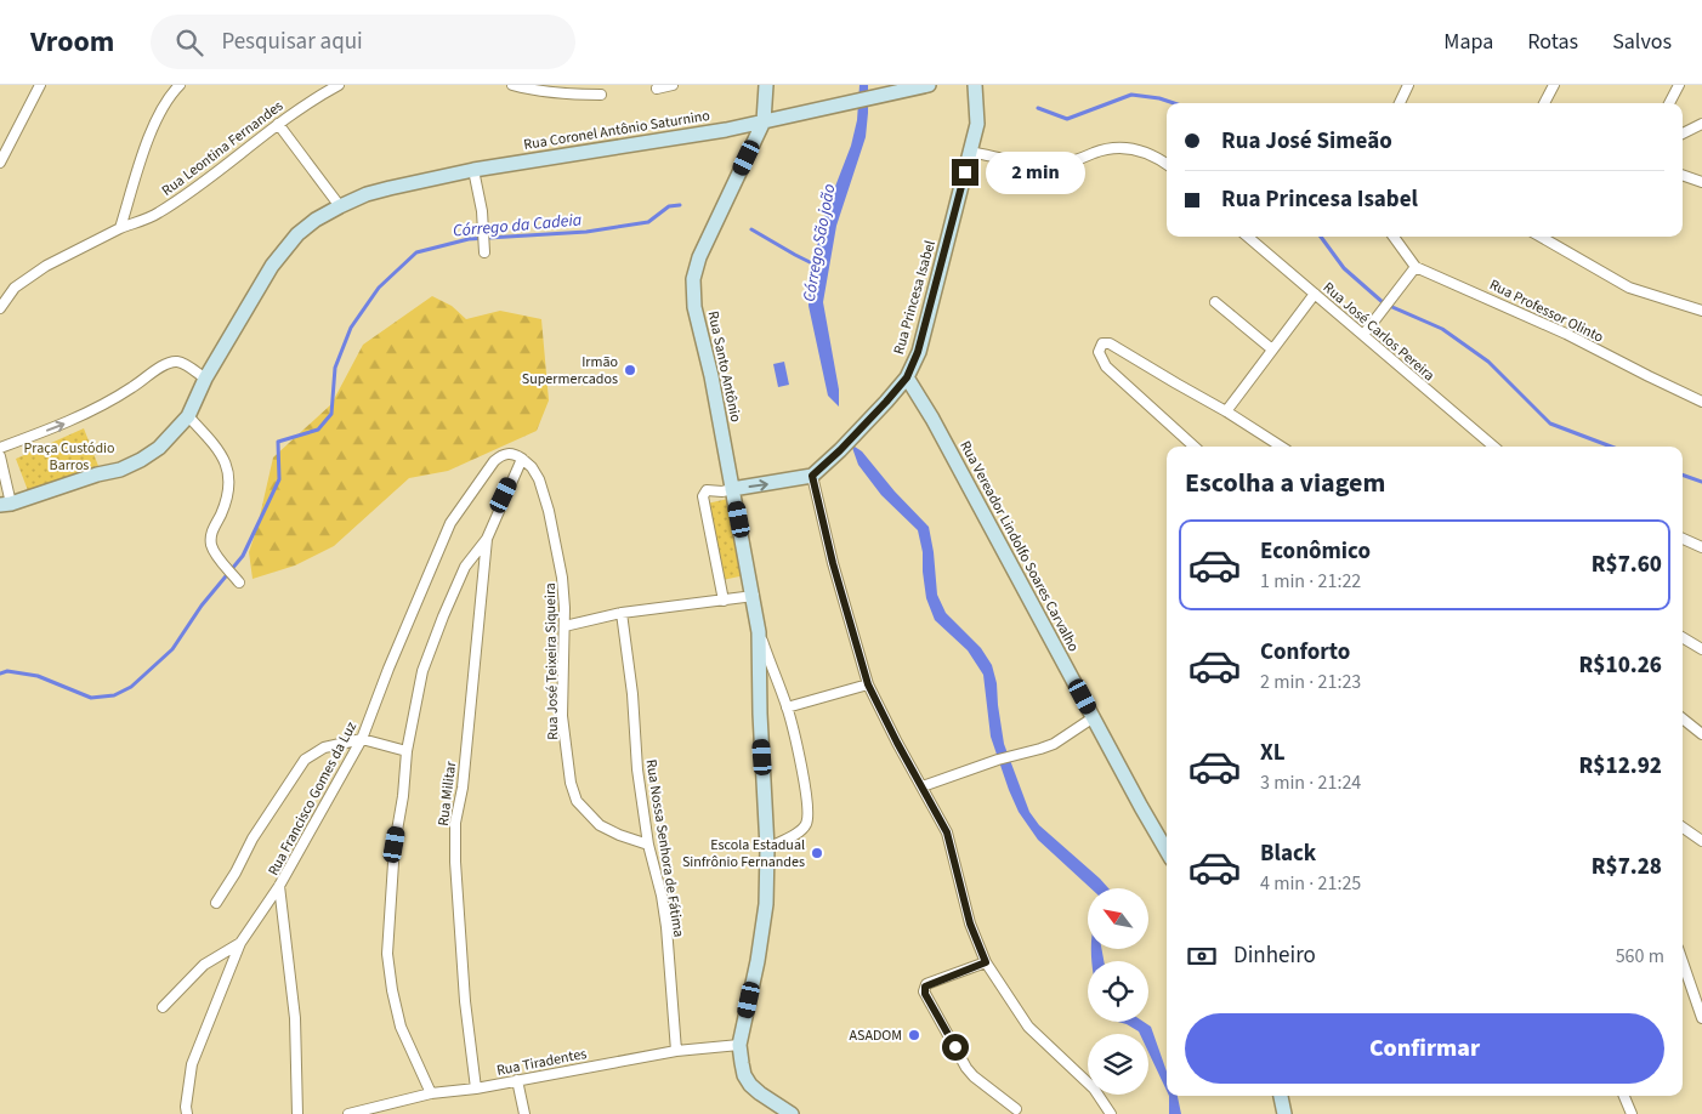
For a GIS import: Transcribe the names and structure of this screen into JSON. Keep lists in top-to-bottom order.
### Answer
{
  "streets": {
    "main road": [
      "Rua Coronel Antônio Saturnino",
      "Rua Princesa Isabel",
      "Rua Santo Antônio",
      "Rua Vereador Lindolfo Soares Carvalho"
    ],
    "street": [
      "Rua Leontina Fernandes",
      "Rua Professor Olinto",
      "Rua José Carlos Pereira",
      "Rua José Teixeira Siqueira",
      "Rua Militar",
      "Rua Francisco Gomes da Luz",
      "Rua Nossa Senhora de Fátima",
      "Rua Tiradentes"
    ]
  },
  "crossings": [
    ["Rua Coronel Antônio Saturnino", "Rua Santo Antônio"],
    ["Rua Princesa Isabel", "Rua Vereador Lindolfo Soares Carvalho"],
    ["Rua Santo Antônio", "Rua Tiradentes"],
    ["Rua José Teixeira Siqueira", "Rua Francisco Gomes da Luz"],
    ["Rua José Teixeira Siqueira", "Rua Nossa Senhora de Fátima"],
    ["Rua Militar", "Rua Tiradentes"],
    ["Rua Nossa Senhora de Fátima", "Rua Tiradentes"]
  ],
  "water": ["Córrego da Cadeia", "Córrego São joão"],
  "parks": ["Praça Custódio Barros"],
  "places": ["Irmão Supermercados", "Escola Estadual Sinfrônio Fernandes", "ASADOM"],
  "north": "top left",
  "page": {
    "header": "Vroom",
    "search": "Pesquisar aqui",
    "nav": ["Mapa", "Rotas", "Salvos"],
    "banner": ["Rua José Simeão", "Rua Princesa Isabel"],
    "bubble": "2 min",
    "heading": "Escolha a viagem",
    "list": [
      {
        "name": "Econômico",
        "note": "1 min · 21:22",
        "value": "R$7.60"
      },
      {
        "name": "Conforto",
        "note": "2 min · 21:23",
        "value": "R$10.26"
      },
      {
        "name": "XL",
        "note": "3 min · 21:24",
        "value": "R$12.92"
      },
      {
        "name": "Black",
        "note": "4 min · 21:25",
        "value": "R$7.28"
      }
    ],
    "pay": ["Dinheiro", "560 m"],
    "buttons": "Confirmar"
  }
}
